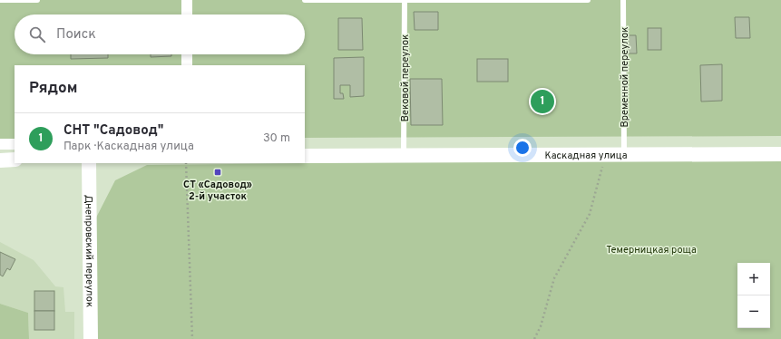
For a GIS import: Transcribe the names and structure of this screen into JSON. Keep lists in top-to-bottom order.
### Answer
{
  "streets": {
    "street": ["Каскадная улица", "Днепровский переулок"],
    "lane": ["Временной переулок", "Вековой переулок"]
  },
  "crossings": [
    ["Временной переулок", "Каскадная улица"],
    ["Вековой переулок", "Каскадная улица"]
  ],
  "parks": ["Темерницкая роща"],
  "places": {
    "transit": ["СТ «Садовод» 2-й участок"]
  },
  "page": {
    "search": "Поиск",
    "heading": "Рядом",
    "pins": "1",
    "list": [
      {
        "mark": "1",
        "name": "СНТ \"Садовод\"",
        "note": "Парк · Каскадная улица",
        "value": "30 m"
      }
    ],
    "map_buttons": ["+", "−"]
  }
}
